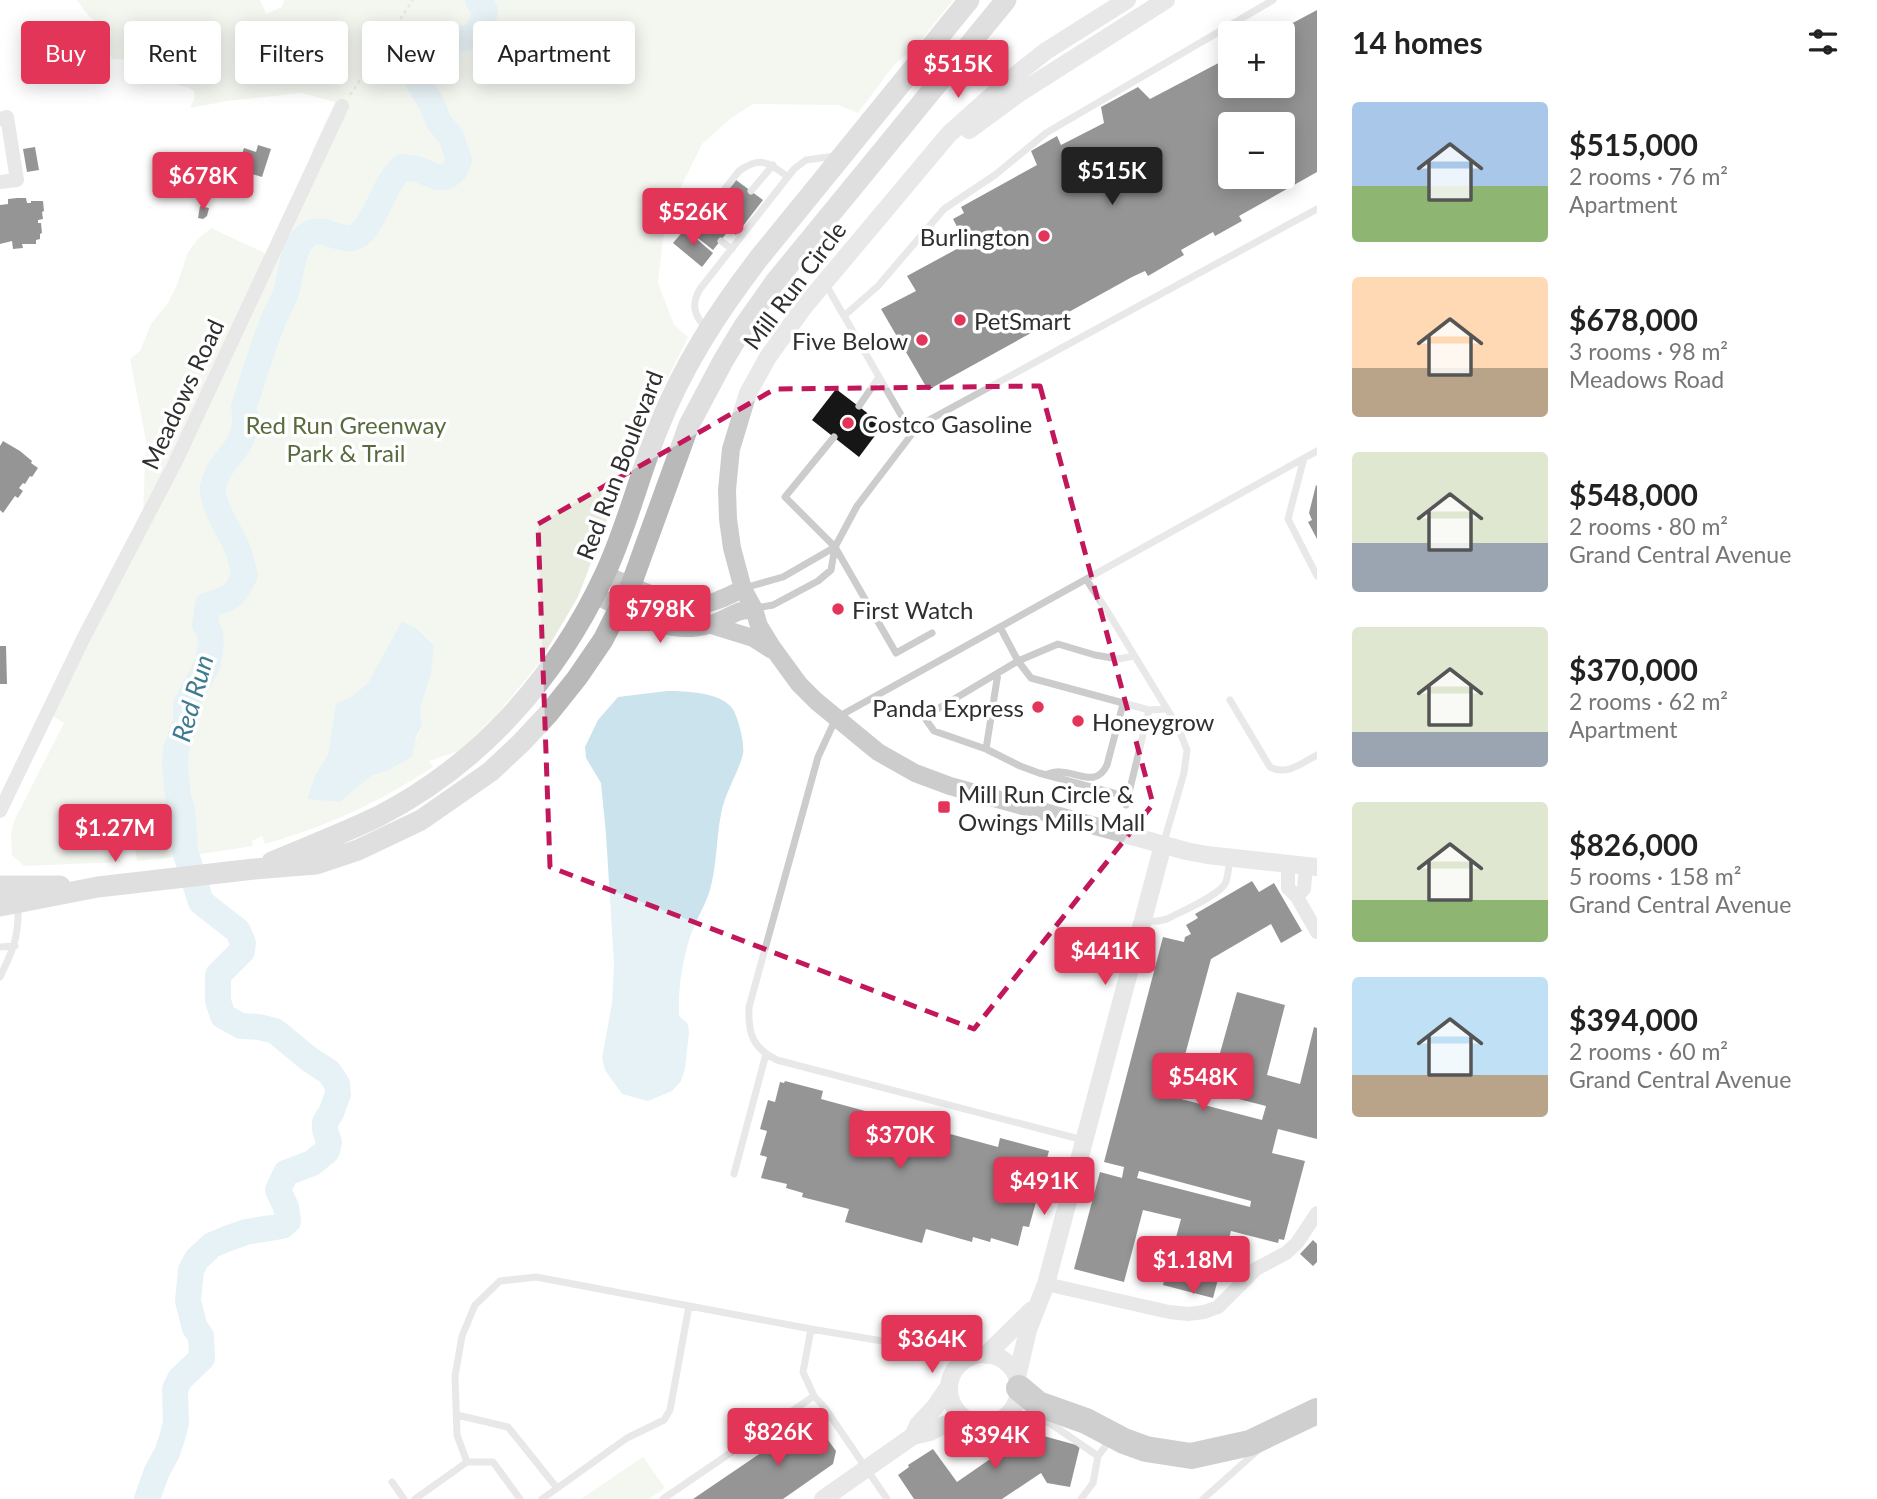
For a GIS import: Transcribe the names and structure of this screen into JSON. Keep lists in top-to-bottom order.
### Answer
{
  "streets": {
    "main road": ["Red Run Boulevard"],
    "street": ["Mill Run Circle", "Meadows Road"]
  },
  "water": ["Red Run"],
  "parks": ["Red Run Greenway Park & Trail"],
  "places": {
    "other": [
      "Burlington",
      "PetSmart",
      "Five Below",
      "Costco Gasoline",
      "First Watch",
      "Panda Express",
      "Honeygrow"
    ],
    "transit": ["Mill Run Circle & Owings Mills Mall"]
  },
  "page": {
    "heading": "14 homes",
    "map_buttons": ["+", "−"],
    "chip": [
      "Buy",
      "Rent",
      "Filters",
      "New",
      "Apartment"
    ],
    "price": [
      "$515K",
      "$515K",
      "$678K",
      "$526K",
      "$798K",
      "$1.27M",
      "$441K",
      "$548K",
      "$370K",
      "$491K",
      "$1.18M",
      "$364K",
      "$826K",
      "$394K"
    ],
    "list": [
      {
        "name": "$515,000",
        "note": "2 rooms · 76 m² · Apartment"
      },
      {
        "name": "$678,000",
        "note": "3 rooms · 98 m² · Meadows Road"
      },
      {
        "name": "$548,000",
        "note": "2 rooms · 80 m² · Grand Central Avenue"
      },
      {
        "name": "$370,000",
        "note": "2 rooms · 62 m² · Apartment"
      },
      {
        "name": "$826,000",
        "note": "5 rooms · 158 m² · Grand Central Avenue"
      },
      {
        "name": "$394,000",
        "note": "2 rooms · 60 m² · Grand Central Avenue"
      }
    ]
  }
}
